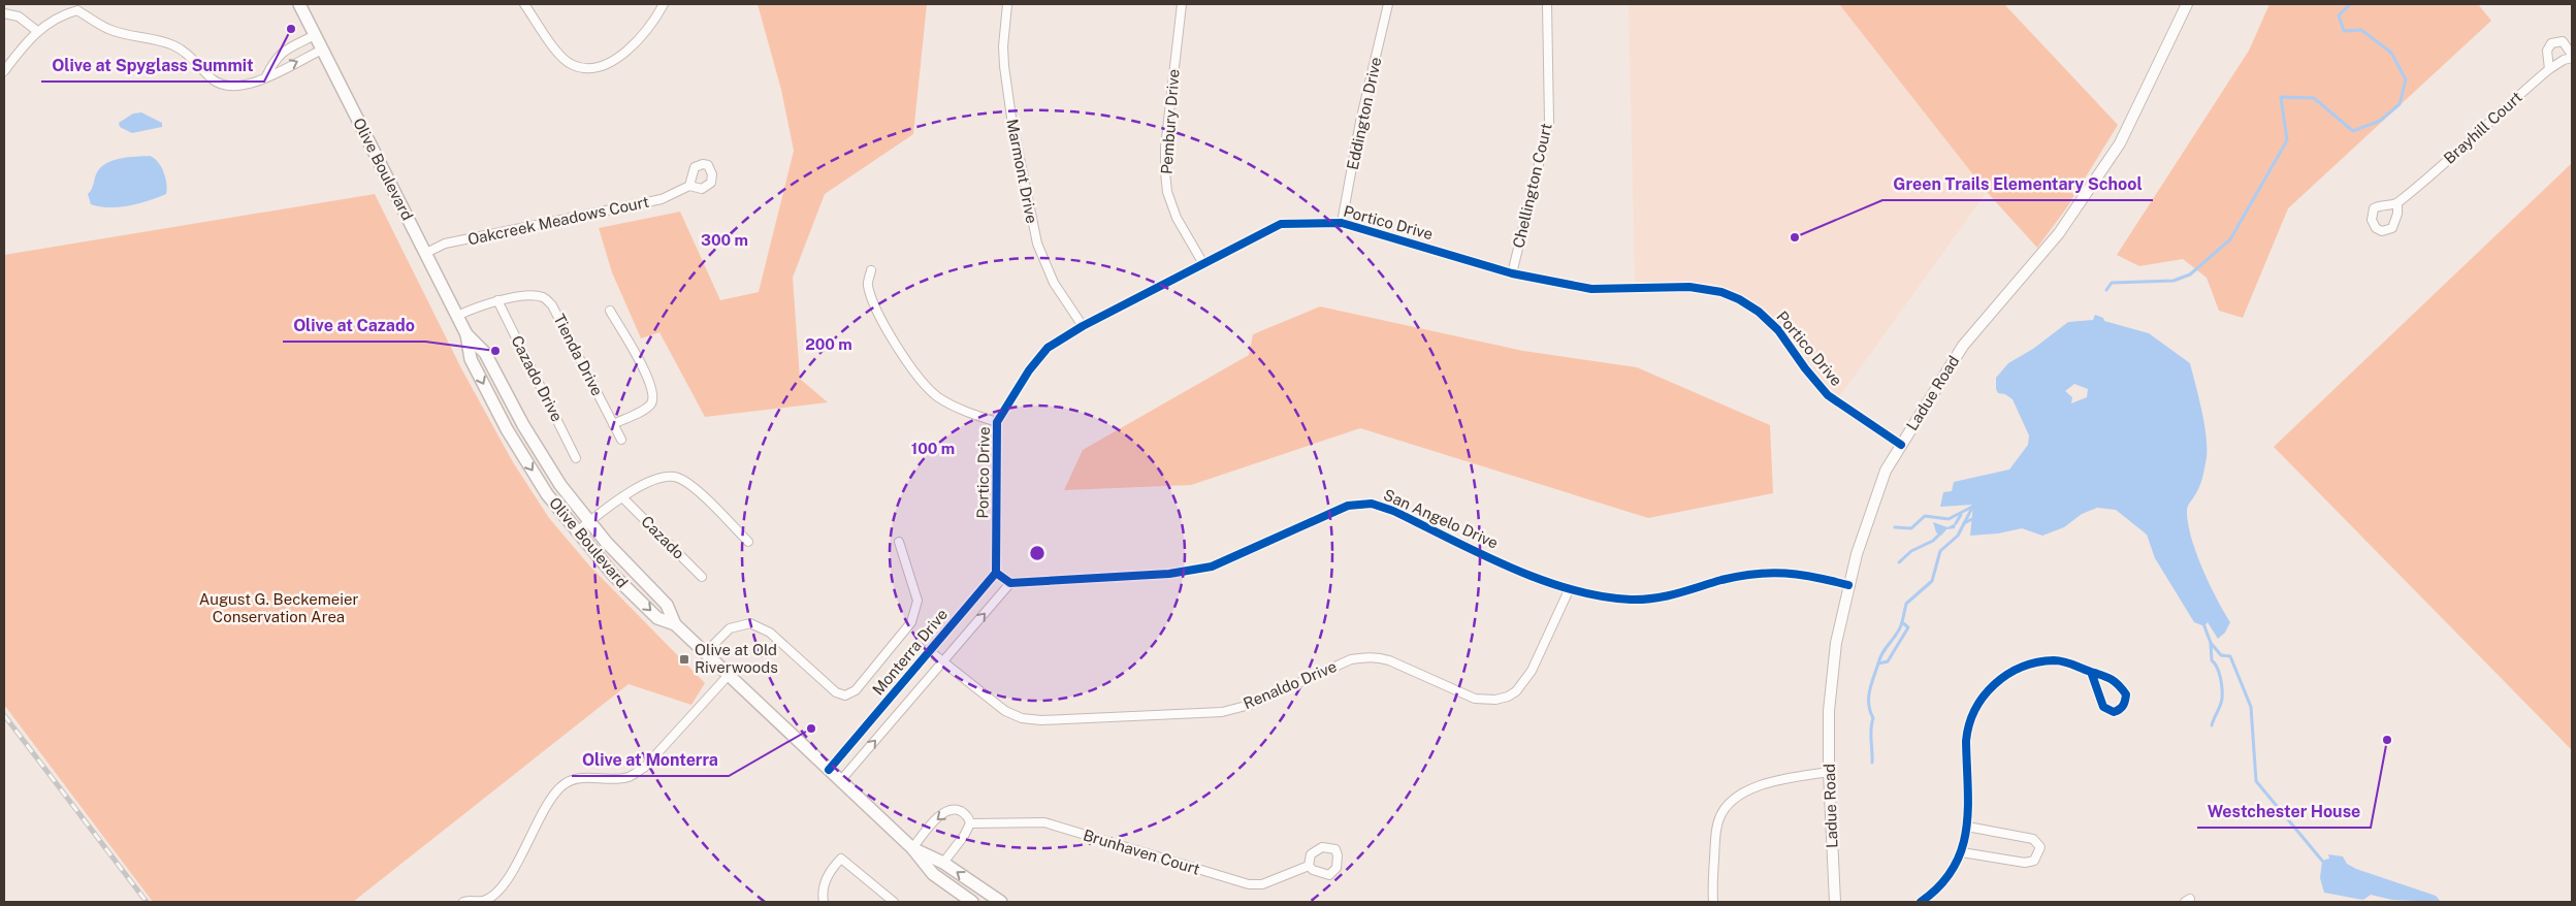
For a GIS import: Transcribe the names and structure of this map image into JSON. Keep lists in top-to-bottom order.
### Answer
{
  "streets": {
    "main road": ["Olive Boulevard", "Ladue Road"],
    "street": [
      "Eddington Drive",
      "Pembury Drive",
      "Brayhill Court",
      "Marmont Drive",
      "Chellington Court",
      "Oakcreek Meadows Court",
      "Portico Drive",
      "Tienda Drive",
      "Cazado Drive",
      "San Angelo Drive",
      "Cazado",
      "Monterra Drive",
      "Renaldo Drive",
      "Brunhaven Court"
    ]
  },
  "crossings": [
    ["Eddington Drive", "Portico Drive"],
    ["Pembury Drive", "Portico Drive"],
    ["Olive Boulevard", "Oakcreek Meadows Court"],
    ["Olive Boulevard", "Tienda Drive"],
    ["Olive Boulevard", "Monterra Drive"],
    ["Marmont Drive", "Portico Drive"],
    ["Chellington Court", "Portico Drive"],
    ["Portico Drive", "Ladue Road"],
    ["Portico Drive", "Monterra Drive"],
    ["Tienda Drive", "Cazado Drive"],
    ["Ladue Road", "San Angelo Drive"],
    ["San Angelo Drive", "Monterra Drive"],
    ["San Angelo Drive", "Renaldo Drive"],
    ["Monterra Drive", "Renaldo Drive"]
  ],
  "parks": ["August G. Beckemeier Conservation Area"],
  "places": {
    "other": [
      "Olive at Spyglass Summit",
      "Green Trails Elementary School",
      "Olive at Cazado",
      "Olive at Monterra",
      "Westchester House"
    ],
    "transit": ["Olive at Old Riverwoods"]
  },
  "rings": ["300 m", "200 m", "100 m"]
}
